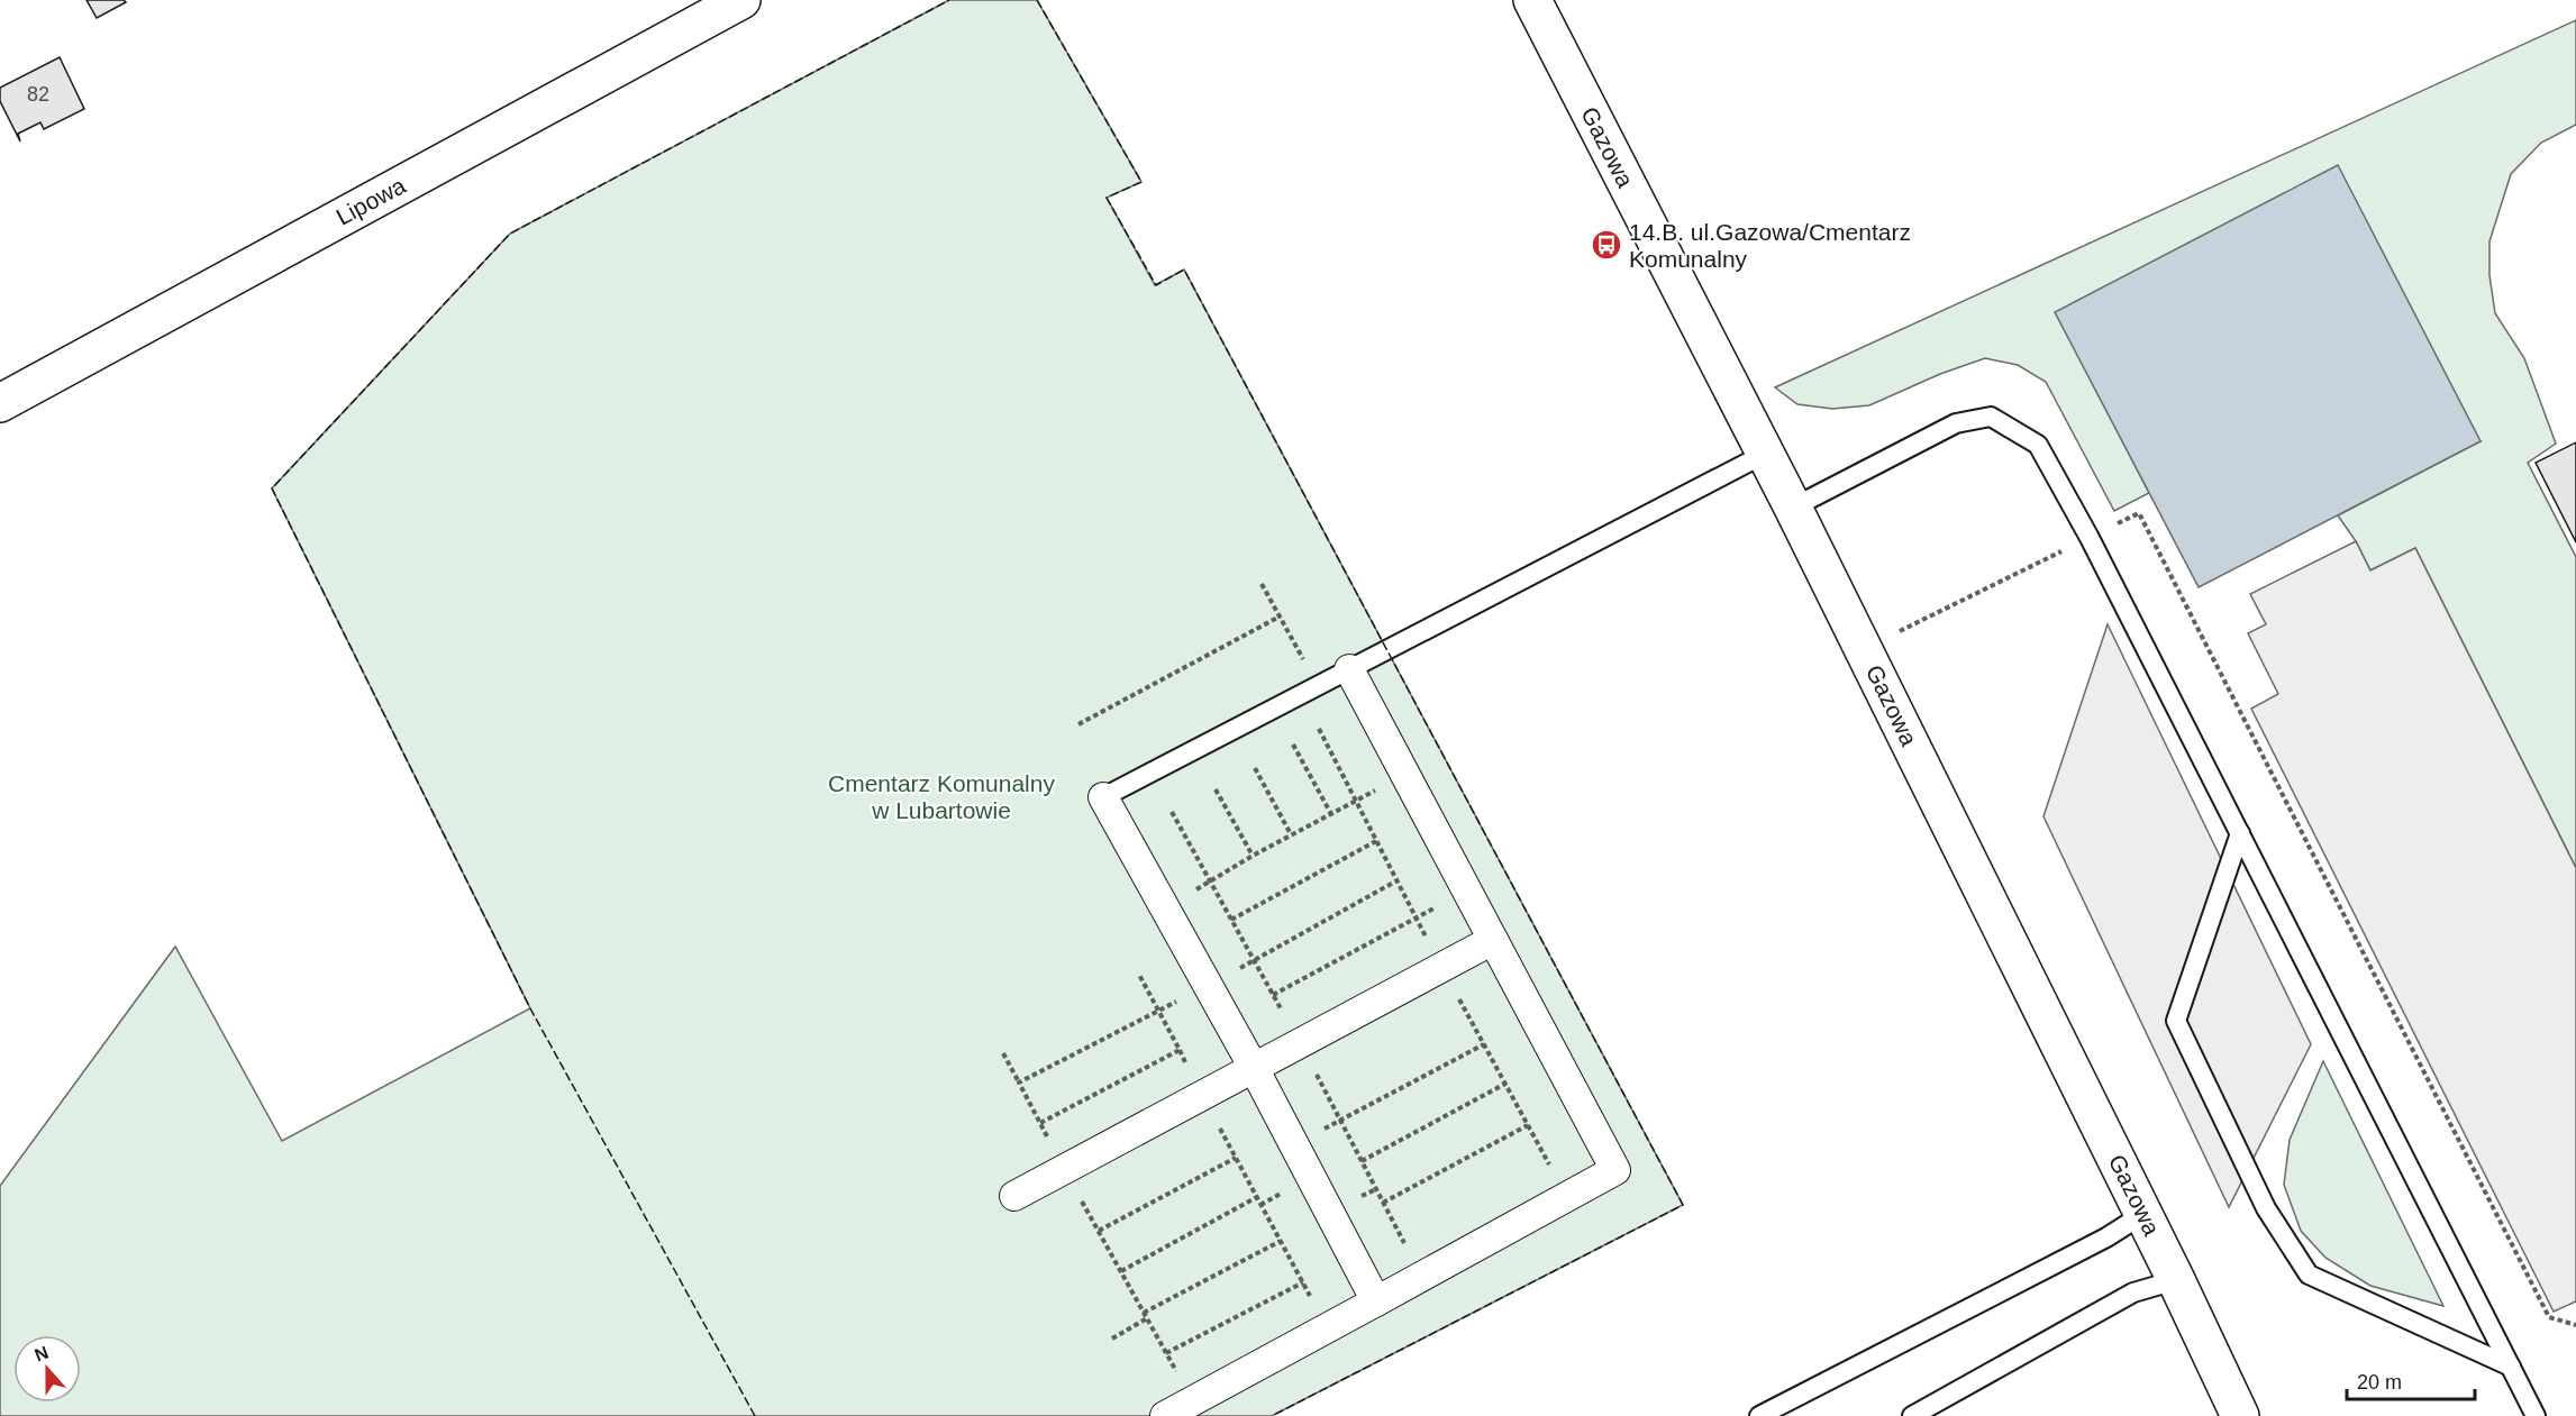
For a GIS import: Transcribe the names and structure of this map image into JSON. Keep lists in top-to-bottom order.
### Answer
{
  "streets": {
    "street": ["Gazowa", "Lipowa"]
  },
  "parks": ["Cmentarz Komunalny w Lubartowie"],
  "places": {
    "bus stop": ["14.B. ul.Gazowa/Cmentarz Komunalny"]
  },
  "house_numbers": ["82"],
  "scale_bar": "20 m",
  "north": "top"
}
